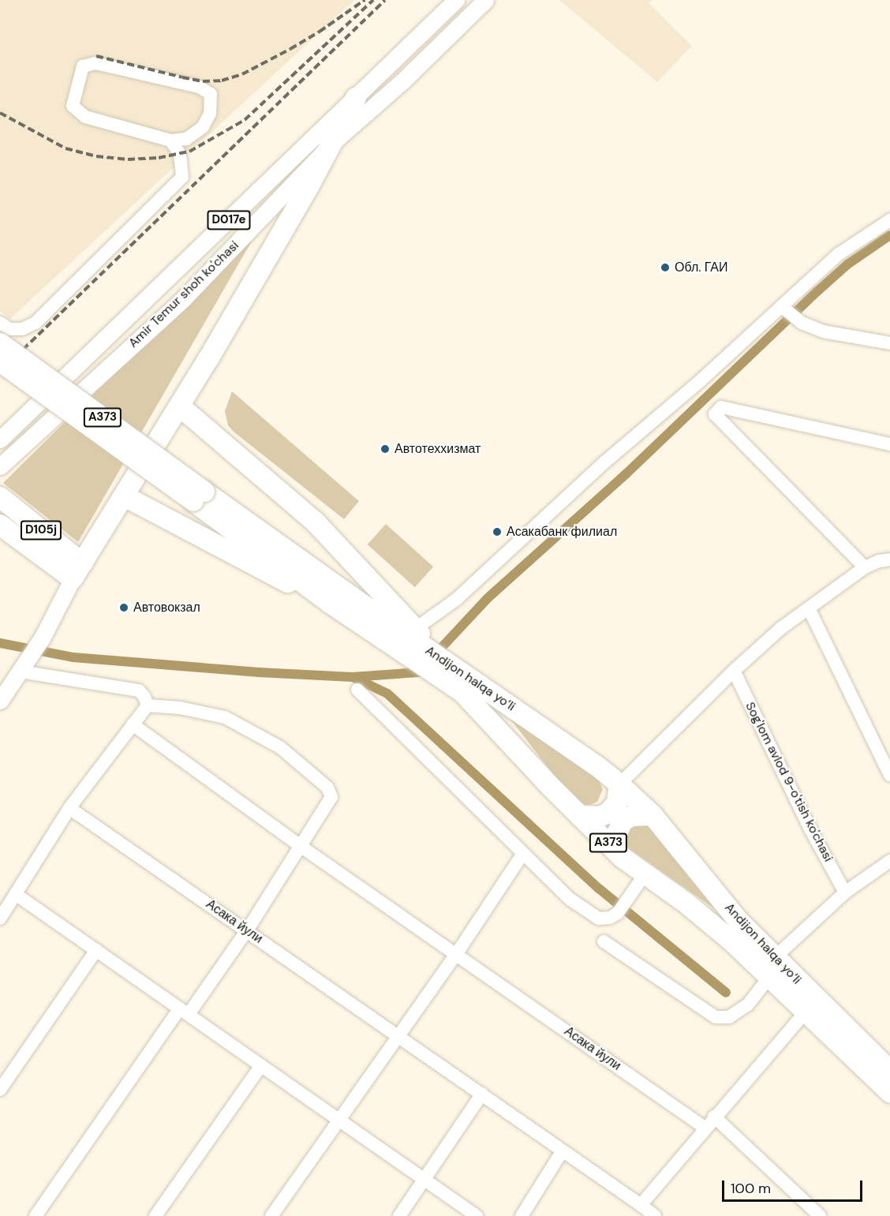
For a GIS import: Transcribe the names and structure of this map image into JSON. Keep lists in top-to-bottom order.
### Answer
{
  "streets": {
    "highway": ["A373", "D105j", "Andijon halqa yo‘li"],
    "main road": ["D017e", "Amir Temur shoh ko'chasi"],
    "street": ["Sog'lom avlod 9-o'tish ko'chasi", "Асака йули"]
  },
  "places": [
    "Обл. ГАИ",
    "Автотеххизмат",
    "Асакабанк филиал",
    "Автовокзал"
  ],
  "scale_bar": "100 m"
}
